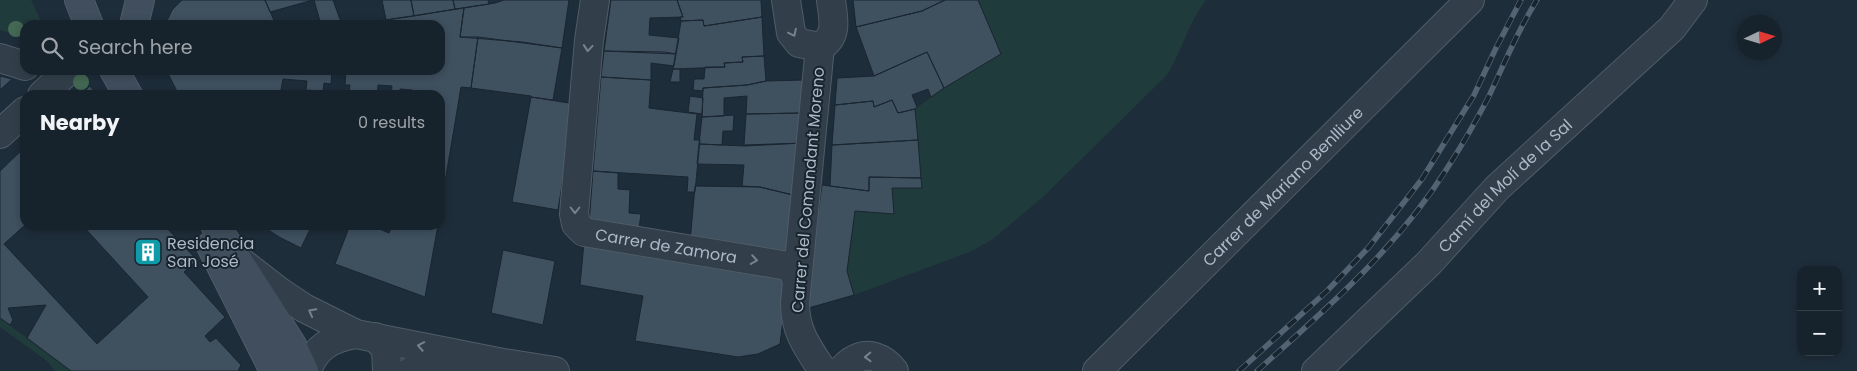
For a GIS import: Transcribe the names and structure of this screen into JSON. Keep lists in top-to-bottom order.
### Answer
{
  "streets": {
    "street": [
      "Carrer de Mariano Benlliure",
      "Camí del Molí de la Sal",
      "Carrer del Comandant Moreno",
      "Carrer de Zamora"
    ]
  },
  "crossings": [
    ["Carrer del Comandant Moreno", "Carrer de Zamora"]
  ],
  "places": {
    "building": ["Residencia San José"]
  },
  "north": "right",
  "page": {
    "search": "Search here",
    "heading": ["Nearby", "0 results"],
    "map_buttons": ["+", "−"]
  }
}
